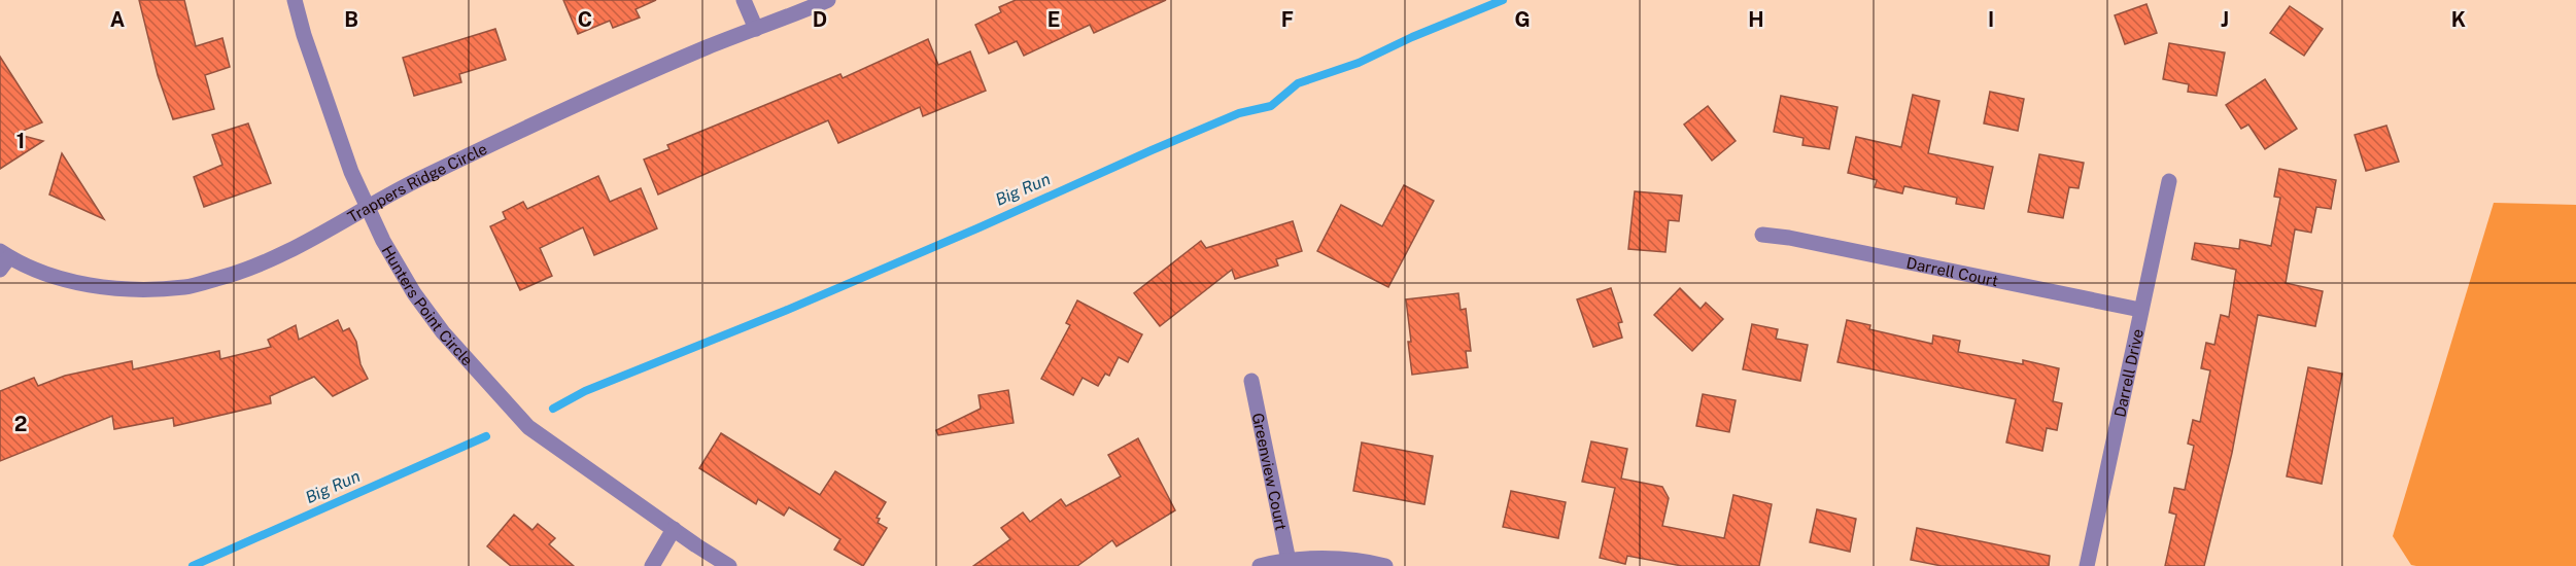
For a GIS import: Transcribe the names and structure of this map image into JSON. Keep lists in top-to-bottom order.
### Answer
{
  "streets": {
    "street": [
      "Trappers Ridge Circle",
      "Darrell Court",
      "Hunters Point Circle",
      "Darrell Drive",
      "Greenview Court"
    ]
  },
  "crossings": [
    ["Trappers Ridge Circle", "Hunters Point Circle"],
    ["Darrell Court", "Darrell Drive"]
  ],
  "water": ["Big Run"],
  "grid": {
    "columns": [
      "A",
      "B",
      "C",
      "D",
      "E",
      "F",
      "G",
      "H",
      "I",
      "J",
      "K"
    ],
    "rows": ["1", "2"]
  }
}
